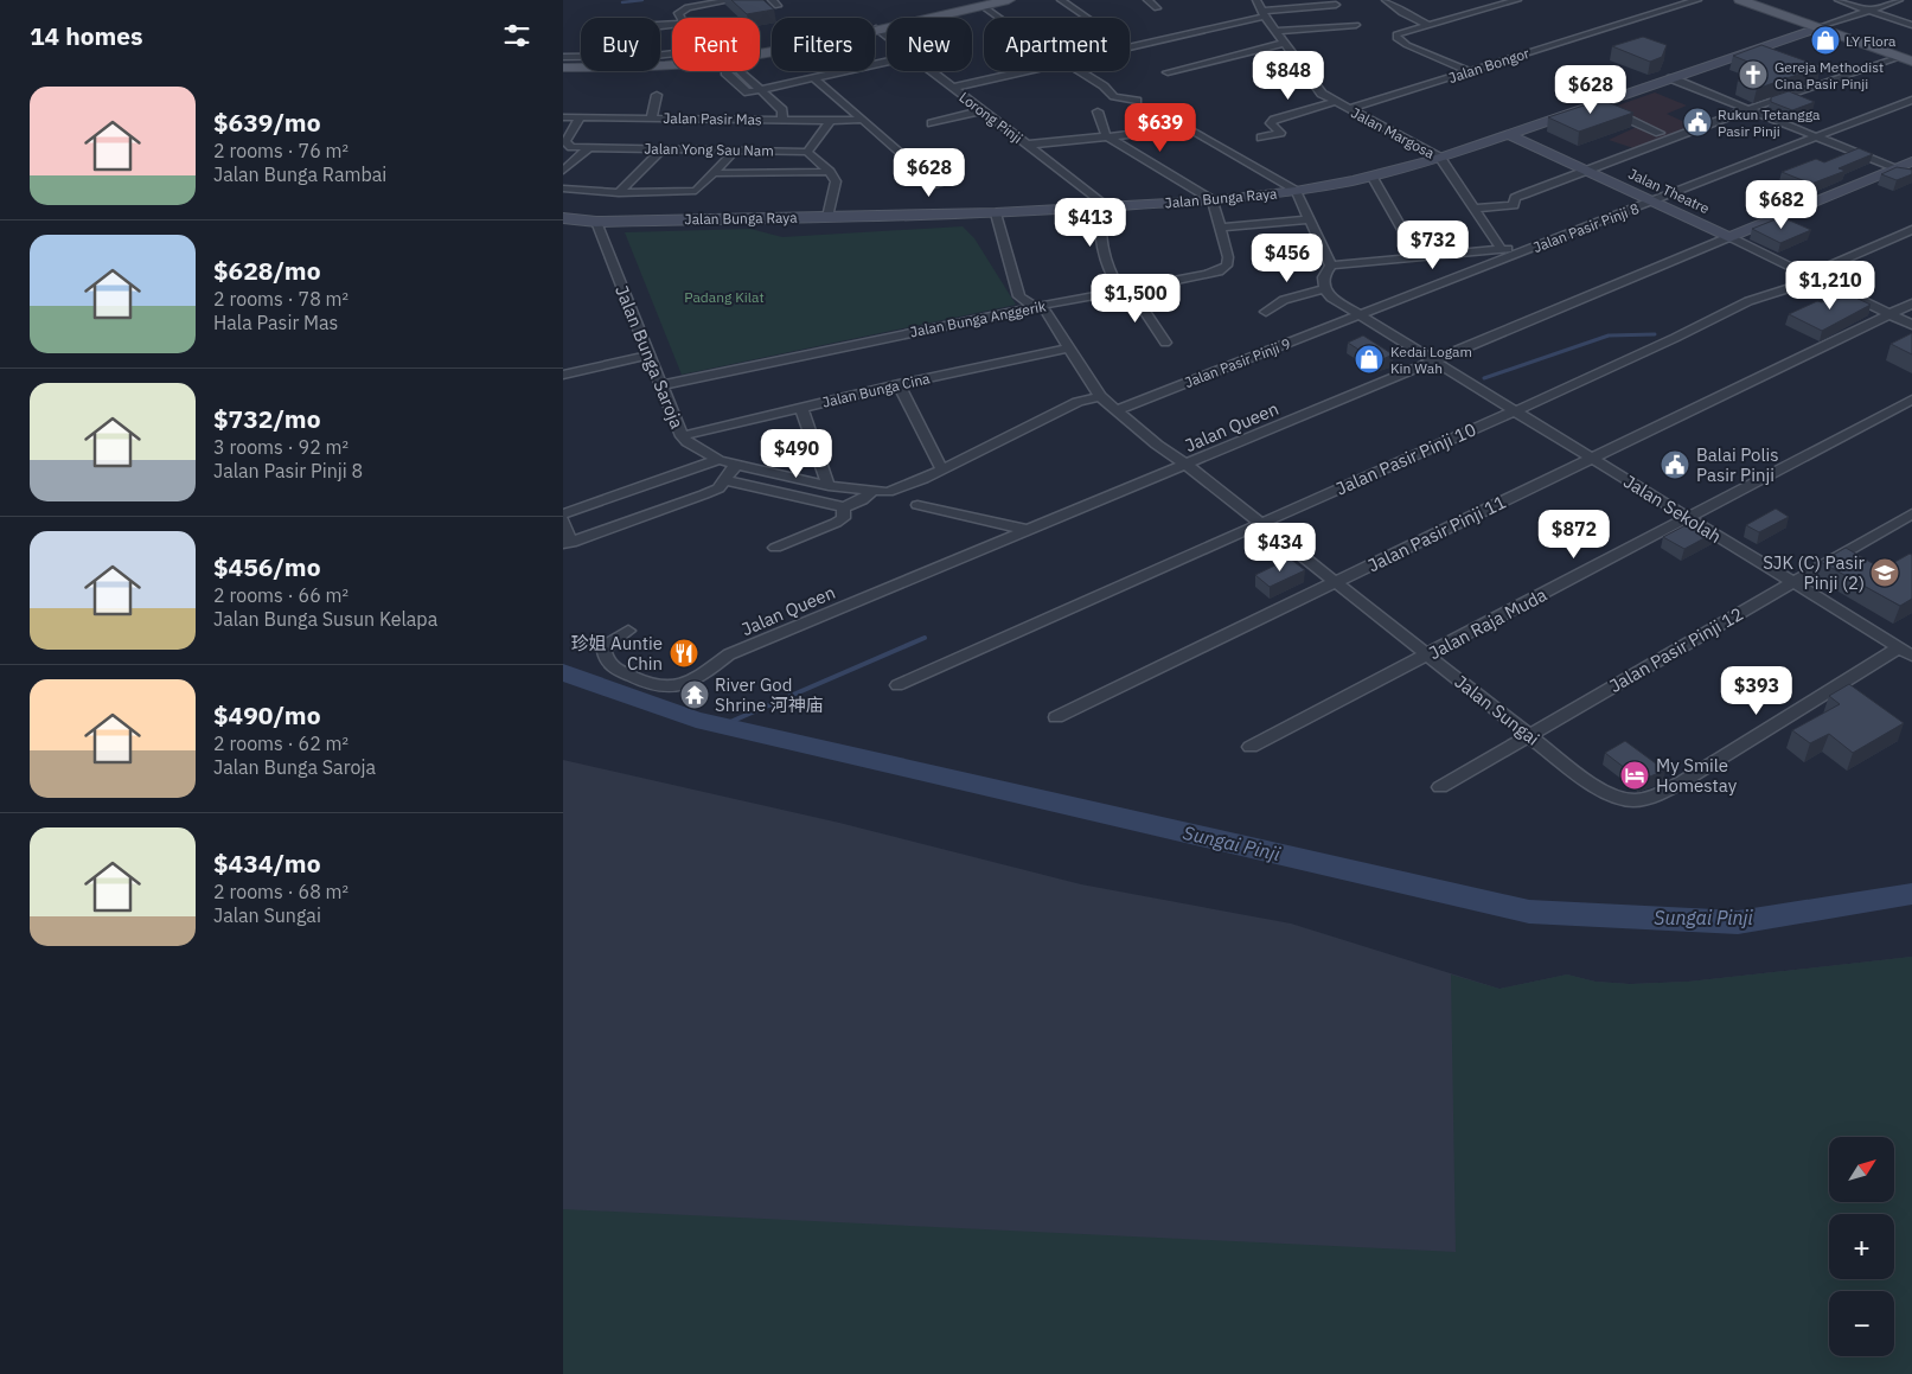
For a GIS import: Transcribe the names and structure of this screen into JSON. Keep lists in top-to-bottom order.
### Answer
{
  "streets": {
    "main road": ["Jalan Theatre", "Jalan Bunga Raya", "Jalan Queen"],
    "street": [
      "Jalan Bongor",
      "Lorong Pinji",
      "Jalan Pasir Mas",
      "Jalan Margosa",
      "Jalan Yong Sau Nam",
      "Jalan Pasir Pinji 8",
      "Jalan Bunga Anggerik",
      "Jalan Bunga Saroja",
      "Jalan Pasir Pinji 9",
      "Jalan Bunga Cina",
      "Jalan Pasir Pinji 10",
      "Jalan Sekolah",
      "Jalan Pasir Pinji 11",
      "Jalan Raja Muda",
      "Jalan Pasir Pinji 12",
      "Jalan Sungai"
    ]
  },
  "crossings": [
    ["Jalan Bongor", "Jalan Margosa"],
    ["Lorong Pinji", "Jalan Bunga Raya"],
    ["Jalan Pasir Mas", "Jalan Yong Sau Nam"],
    ["Jalan Margosa", "Jalan Bunga Raya"],
    ["Jalan Theatre", "Jalan Bunga Raya"],
    ["Jalan Theatre", "Jalan Pasir Pinji 8"],
    ["Jalan Theatre", "Jalan Queen"],
    ["Jalan Theatre", "Jalan Pasir Pinji 10"],
    ["Jalan Theatre", "Jalan Pasir Pinji 11"],
    ["Jalan Bunga Raya", "Jalan Bunga Anggerik"],
    ["Jalan Bunga Raya", "Jalan Bunga Saroja"],
    ["Jalan Bunga Raya", "Jalan Sungai"],
    ["Jalan Pasir Pinji 8", "Jalan Pasir Pinji 9"],
    ["Jalan Pasir Pinji 8", "Jalan Sekolah"],
    ["Jalan Bunga Anggerik", "Jalan Bunga Saroja"],
    ["Jalan Bunga Anggerik", "Jalan Sungai"],
    ["Jalan Bunga Saroja", "Jalan Bunga Cina"],
    ["Jalan Bunga Saroja", "Jalan Sungai"],
    ["Jalan Pasir Pinji 9", "Jalan Sekolah"],
    ["Jalan Pasir Pinji 9", "Jalan Sungai"],
    ["Jalan Bunga Cina", "Jalan Sungai"],
    ["Jalan Queen", "Jalan Sekolah"],
    ["Jalan Queen", "Jalan Sungai"],
    ["Jalan Pasir Pinji 10", "Jalan Sekolah"],
    ["Jalan Pasir Pinji 10", "Jalan Sungai"],
    ["Jalan Sekolah", "Jalan Pasir Pinji 11"],
    ["Jalan Sekolah", "Jalan Raja Muda"],
    ["Jalan Sekolah", "Jalan Pasir Pinji 12"],
    ["Jalan Sekolah", "Jalan Sungai"],
    ["Jalan Pasir Pinji 11", "Jalan Sungai"],
    ["Jalan Raja Muda", "Jalan Sungai"],
    ["Jalan Pasir Pinji 12", "Jalan Sungai"]
  ],
  "water": ["Sungai Pinji"],
  "parks": ["Padang Kilat"],
  "places": {
    "shop": ["LY Flora", "Kedai Logam Kin Wah"],
    "church": ["Gereja Methodist Cina Pasir Pinji"],
    "public building": ["Rukun Tetangga Pasir Pinji", "Balai Polis Pasir Pinji"],
    "school or university": ["SJK (C) Pasir Pinji (2)"],
    "restaurant": ["珍姐 Auntie Chin"],
    "temple": ["River God Shrine 河神庙"],
    "hotel": ["My Smile Homestay"]
  },
  "north": "top right",
  "page": {
    "heading": "14 homes",
    "chip": [
      "Buy",
      "Rent",
      "Filters",
      "New",
      "Apartment"
    ],
    "price": [
      "$848",
      "$628",
      "$639",
      "$628",
      "$682",
      "$413",
      "$732",
      "$456",
      "$1,210",
      "$1,500",
      "$490",
      "$872",
      "$434",
      "$393"
    ],
    "list": [
      {
        "name": "$639/mo",
        "note": "2 rooms · 76 m² · Jalan Bunga Rambai"
      },
      {
        "name": "$628/mo",
        "note": "2 rooms · 78 m² · Hala Pasir Mas"
      },
      {
        "name": "$732/mo",
        "note": "3 rooms · 92 m² · Jalan Pasir Pinji 8"
      },
      {
        "name": "$456/mo",
        "note": "2 rooms · 66 m² · Jalan Bunga Susun Kelapa"
      },
      {
        "name": "$490/mo",
        "note": "2 rooms · 62 m² · Jalan Bunga Saroja"
      },
      {
        "name": "$434/mo",
        "note": "2 rooms · 68 m² · Jalan Sungai"
      }
    ],
    "map_buttons": ["+", "−"]
  }
}
